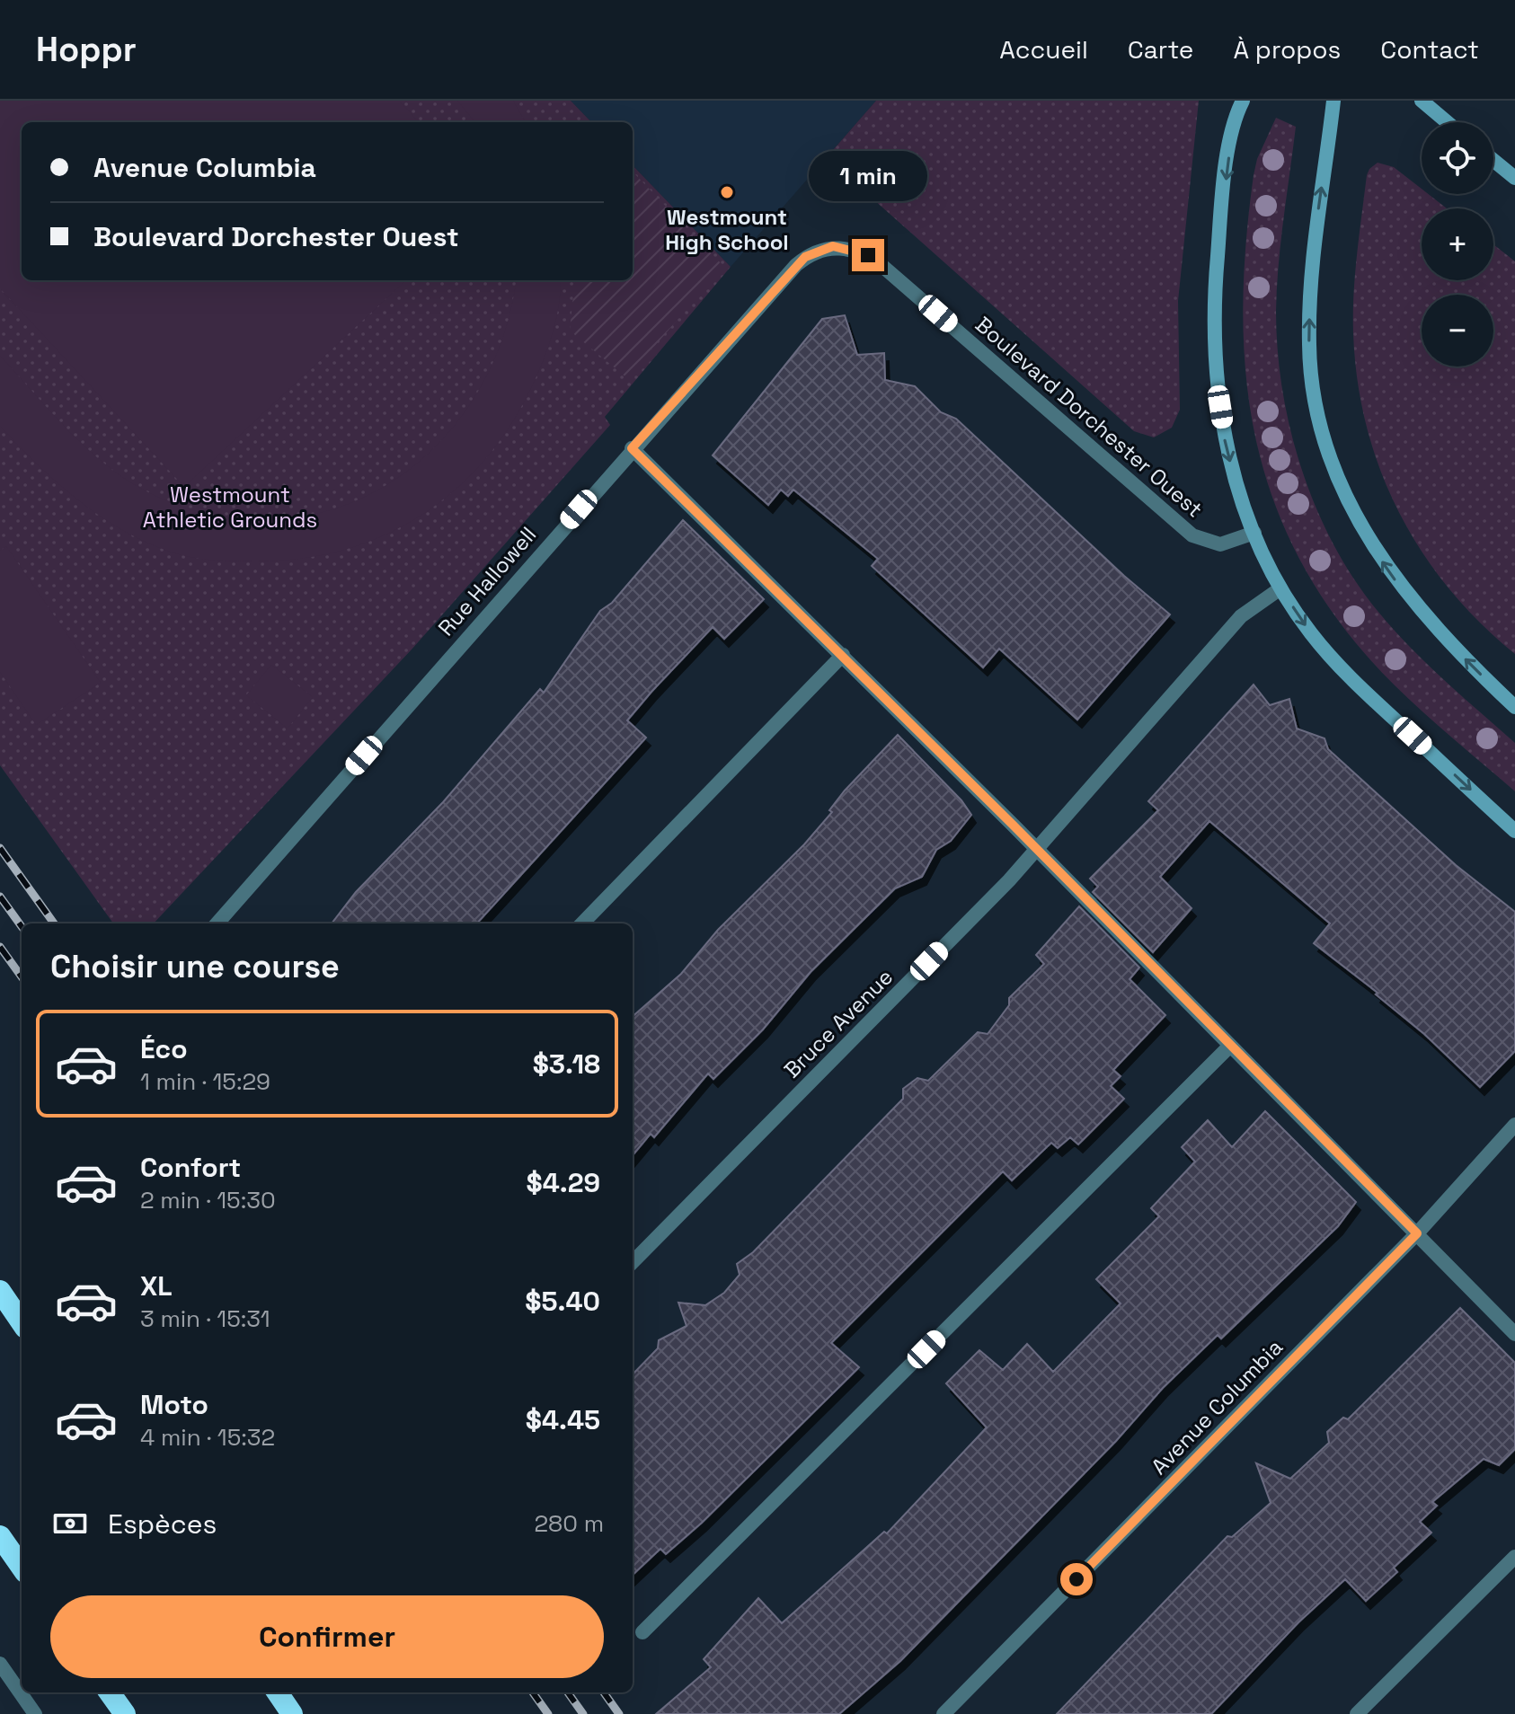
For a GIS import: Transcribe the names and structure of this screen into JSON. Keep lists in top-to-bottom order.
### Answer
{
  "streets": {
    "street": [
      "Boulevard Dorchester Ouest",
      "Rue Hallowell",
      "Bruce Avenue",
      "Avenue Columbia"
    ]
  },
  "crossings": [
    ["Boulevard Dorchester Ouest", "Rue Hallowell"]
  ],
  "parks": ["Westmount Athletic Grounds"],
  "places": ["Westmount High School"],
  "page": {
    "header": "Hoppr",
    "nav": [
      "Accueil",
      "Carte",
      "À propos",
      "Contact"
    ],
    "map_buttons": ["+", "−"],
    "banner": ["Avenue Columbia", "Boulevard Dorchester Ouest"],
    "bubble": "1 min",
    "heading": "Choisir une course",
    "list": [
      {
        "name": "Éco",
        "note": "1 min · 15:29",
        "value": "$3.18"
      },
      {
        "name": "Confort",
        "note": "2 min · 15:30",
        "value": "$4.29"
      },
      {
        "name": "XL",
        "note": "3 min · 15:31",
        "value": "$5.40"
      },
      {
        "name": "Moto",
        "note": "4 min · 15:32",
        "value": "$4.45"
      }
    ],
    "pay": ["Espèces", "280 m"],
    "buttons": "Confirmer"
  }
}
